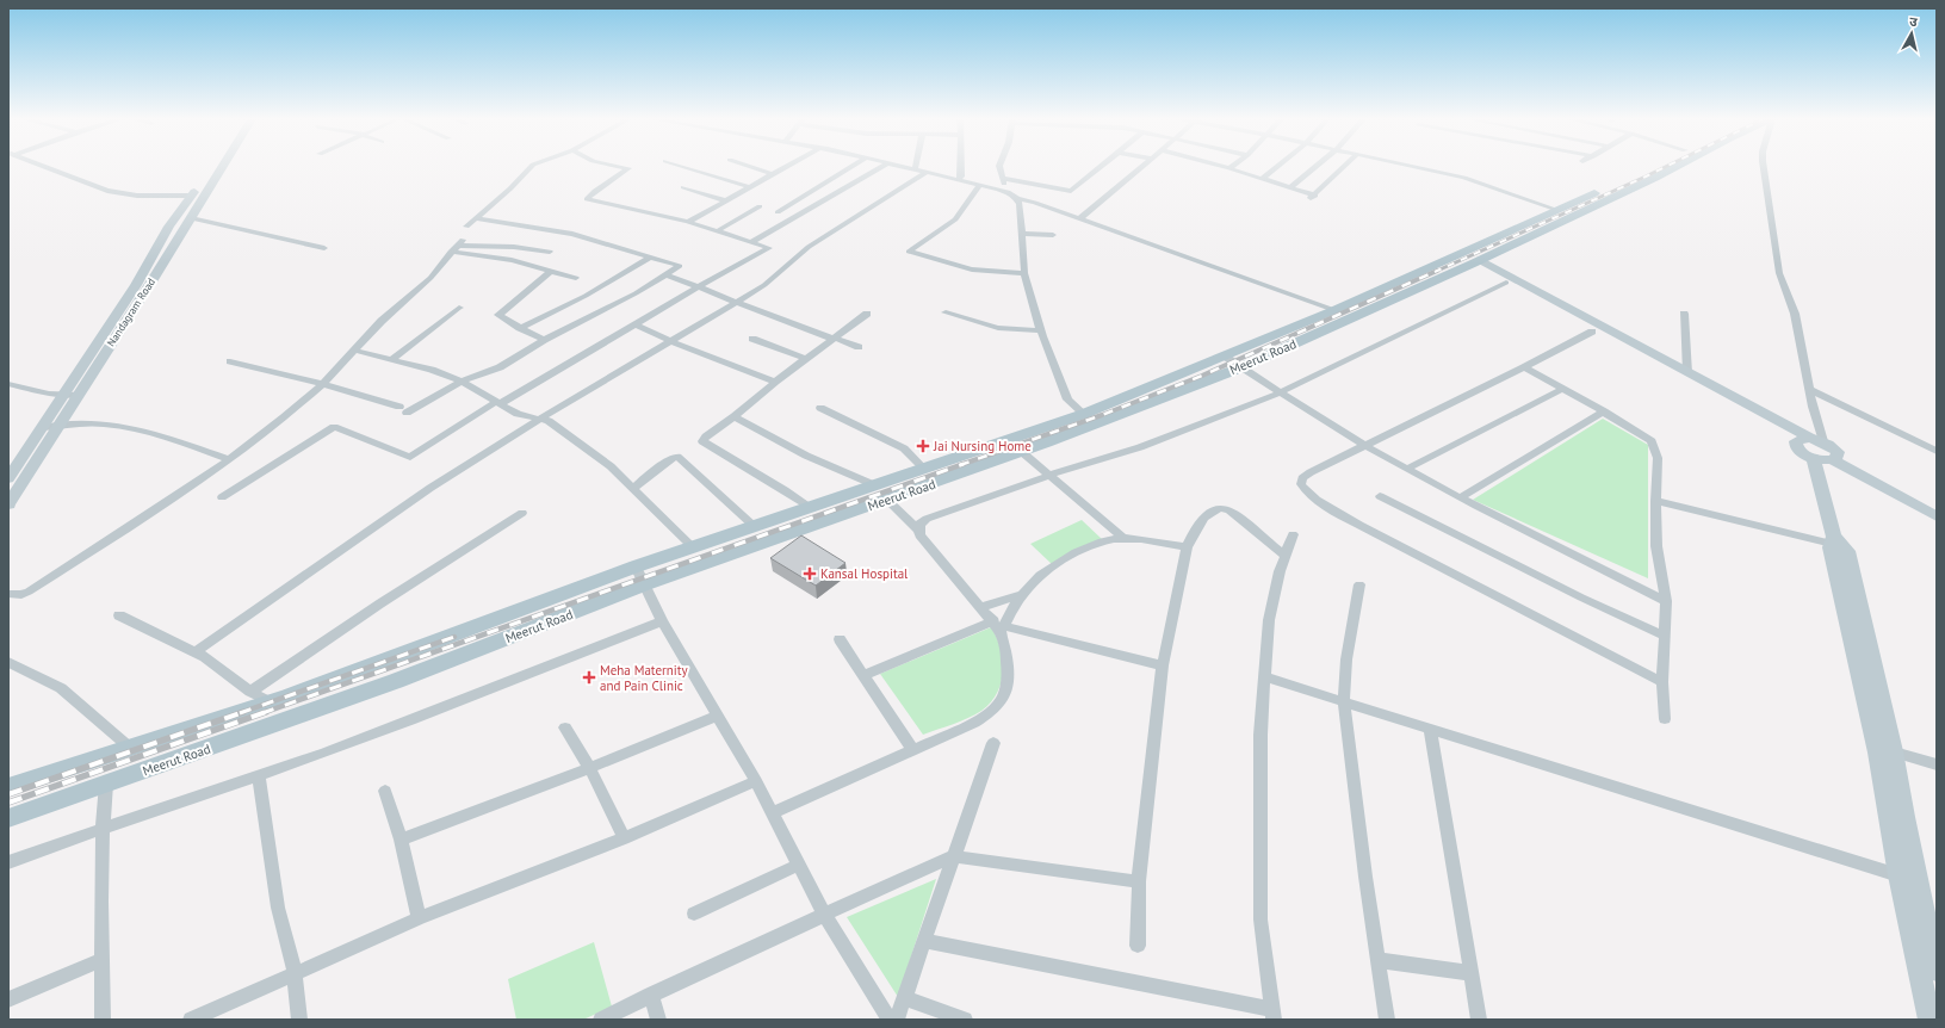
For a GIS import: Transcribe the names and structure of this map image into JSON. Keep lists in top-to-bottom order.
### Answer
{
  "streets": {
    "main road": ["Meerut Road"],
    "street": ["Nandagram Road"]
  },
  "places": {
    "health": ["Jai Nursing Home", "Kansal Hospital", "Meha Maternity and Pain Clinic"]
  },
  "north": "top"
}
